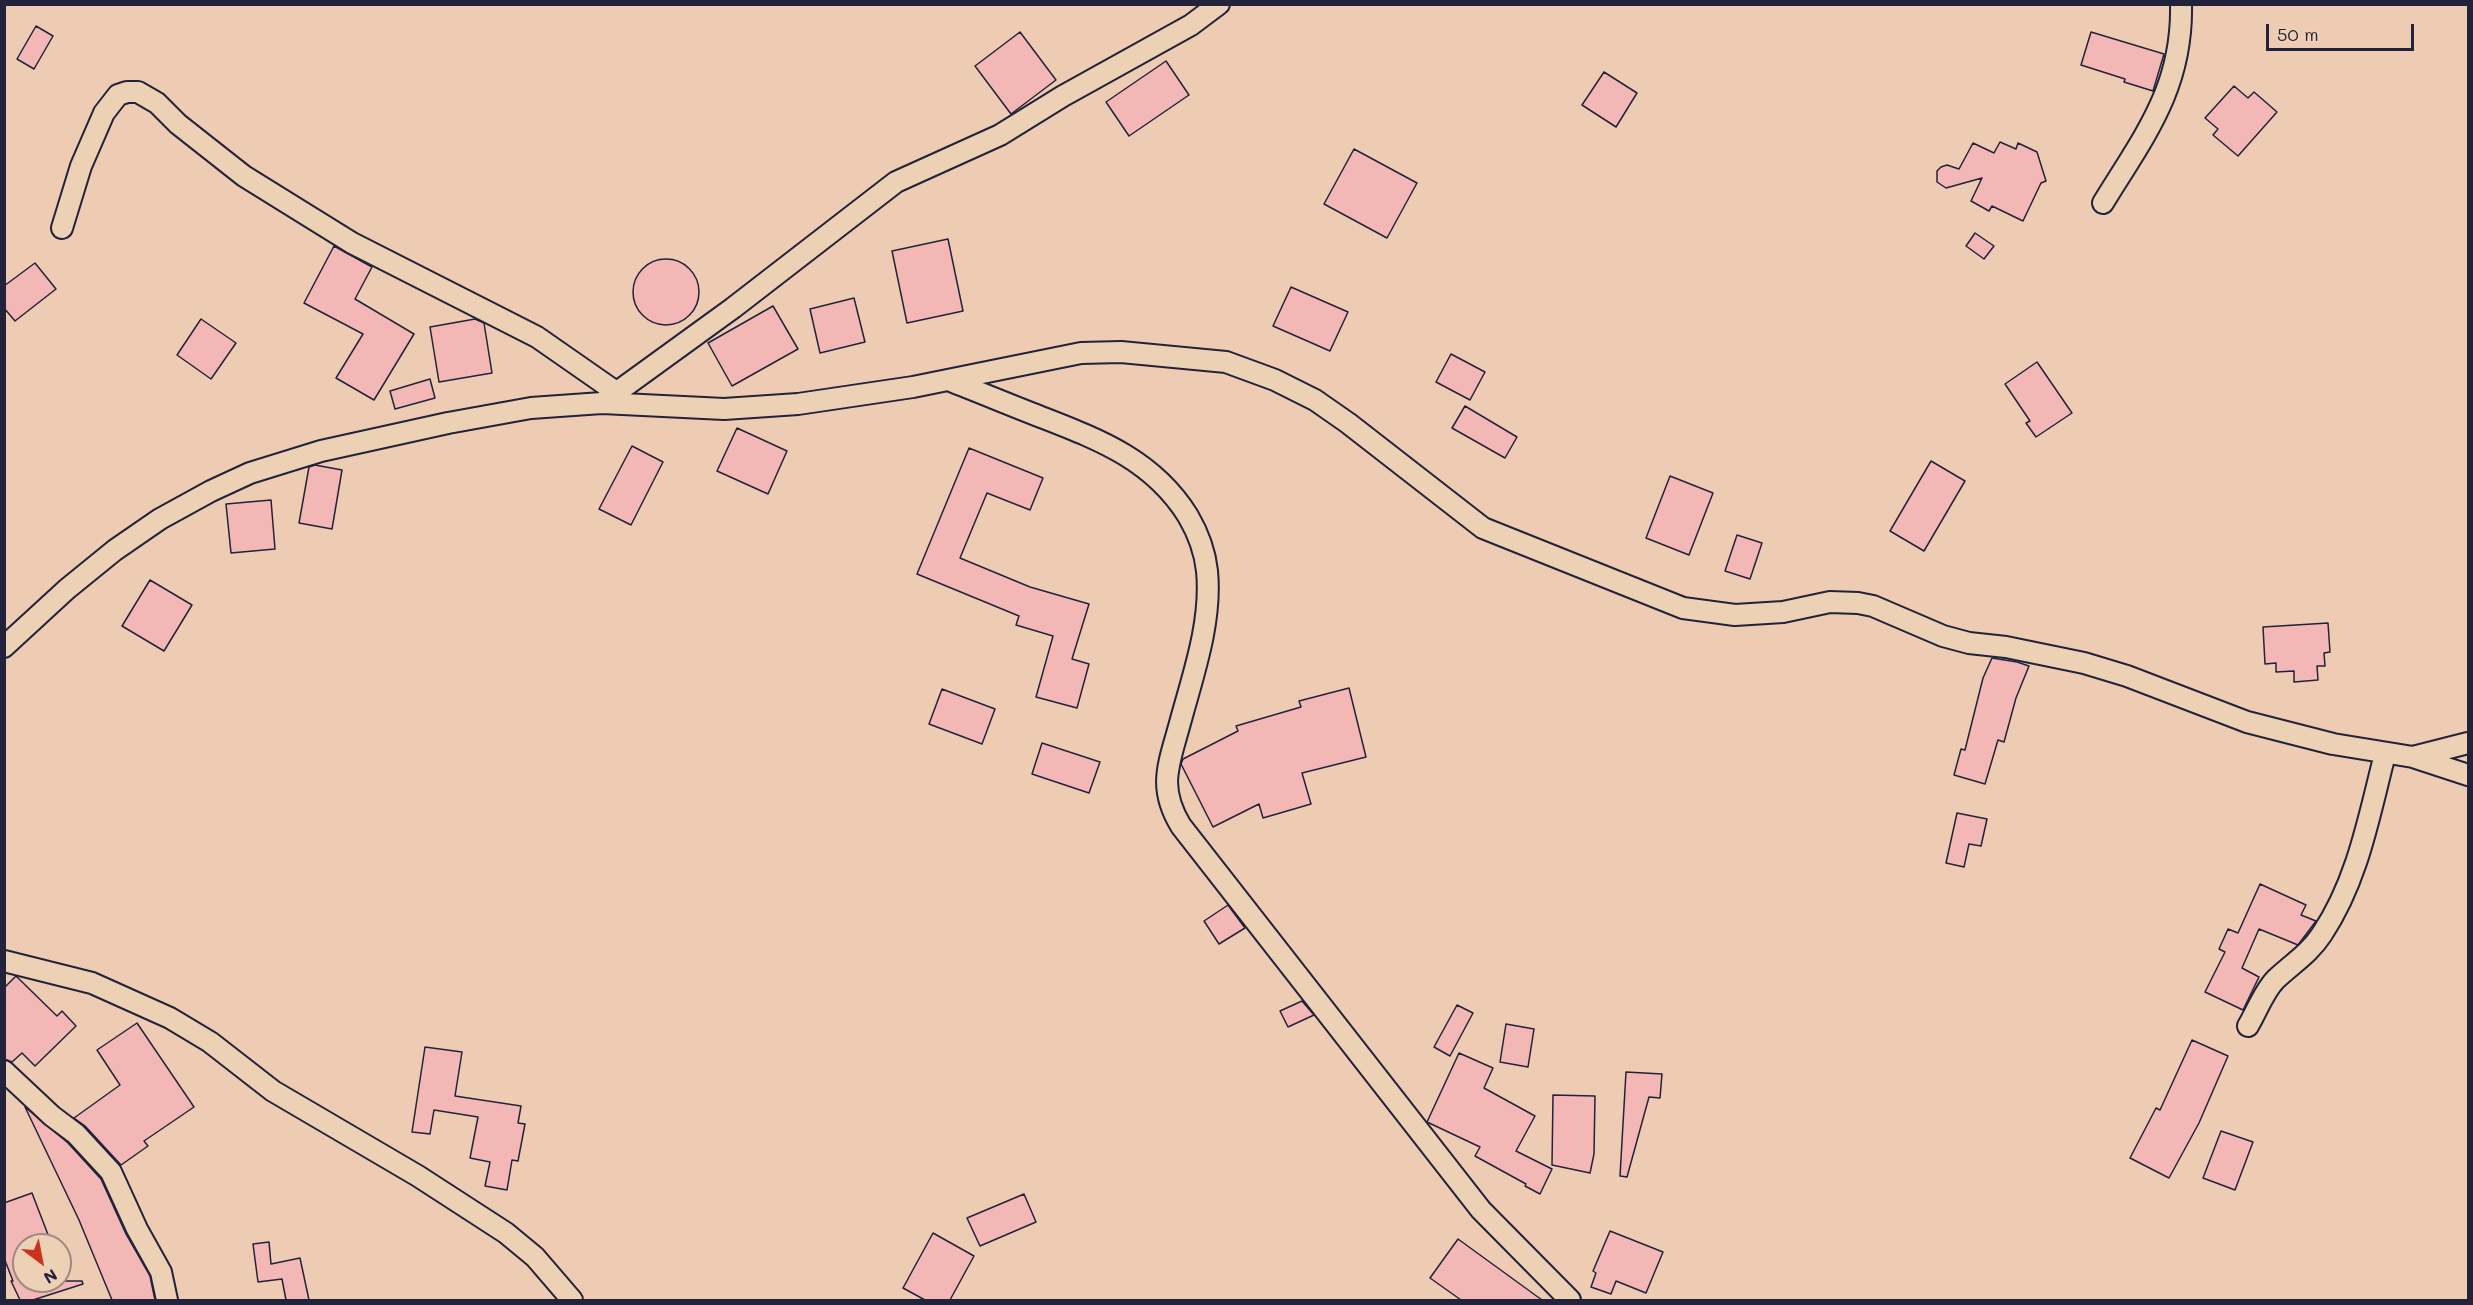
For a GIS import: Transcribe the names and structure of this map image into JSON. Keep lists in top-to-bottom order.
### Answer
{
  "scale_bar": "50 m",
  "north": "bottom right"
}
